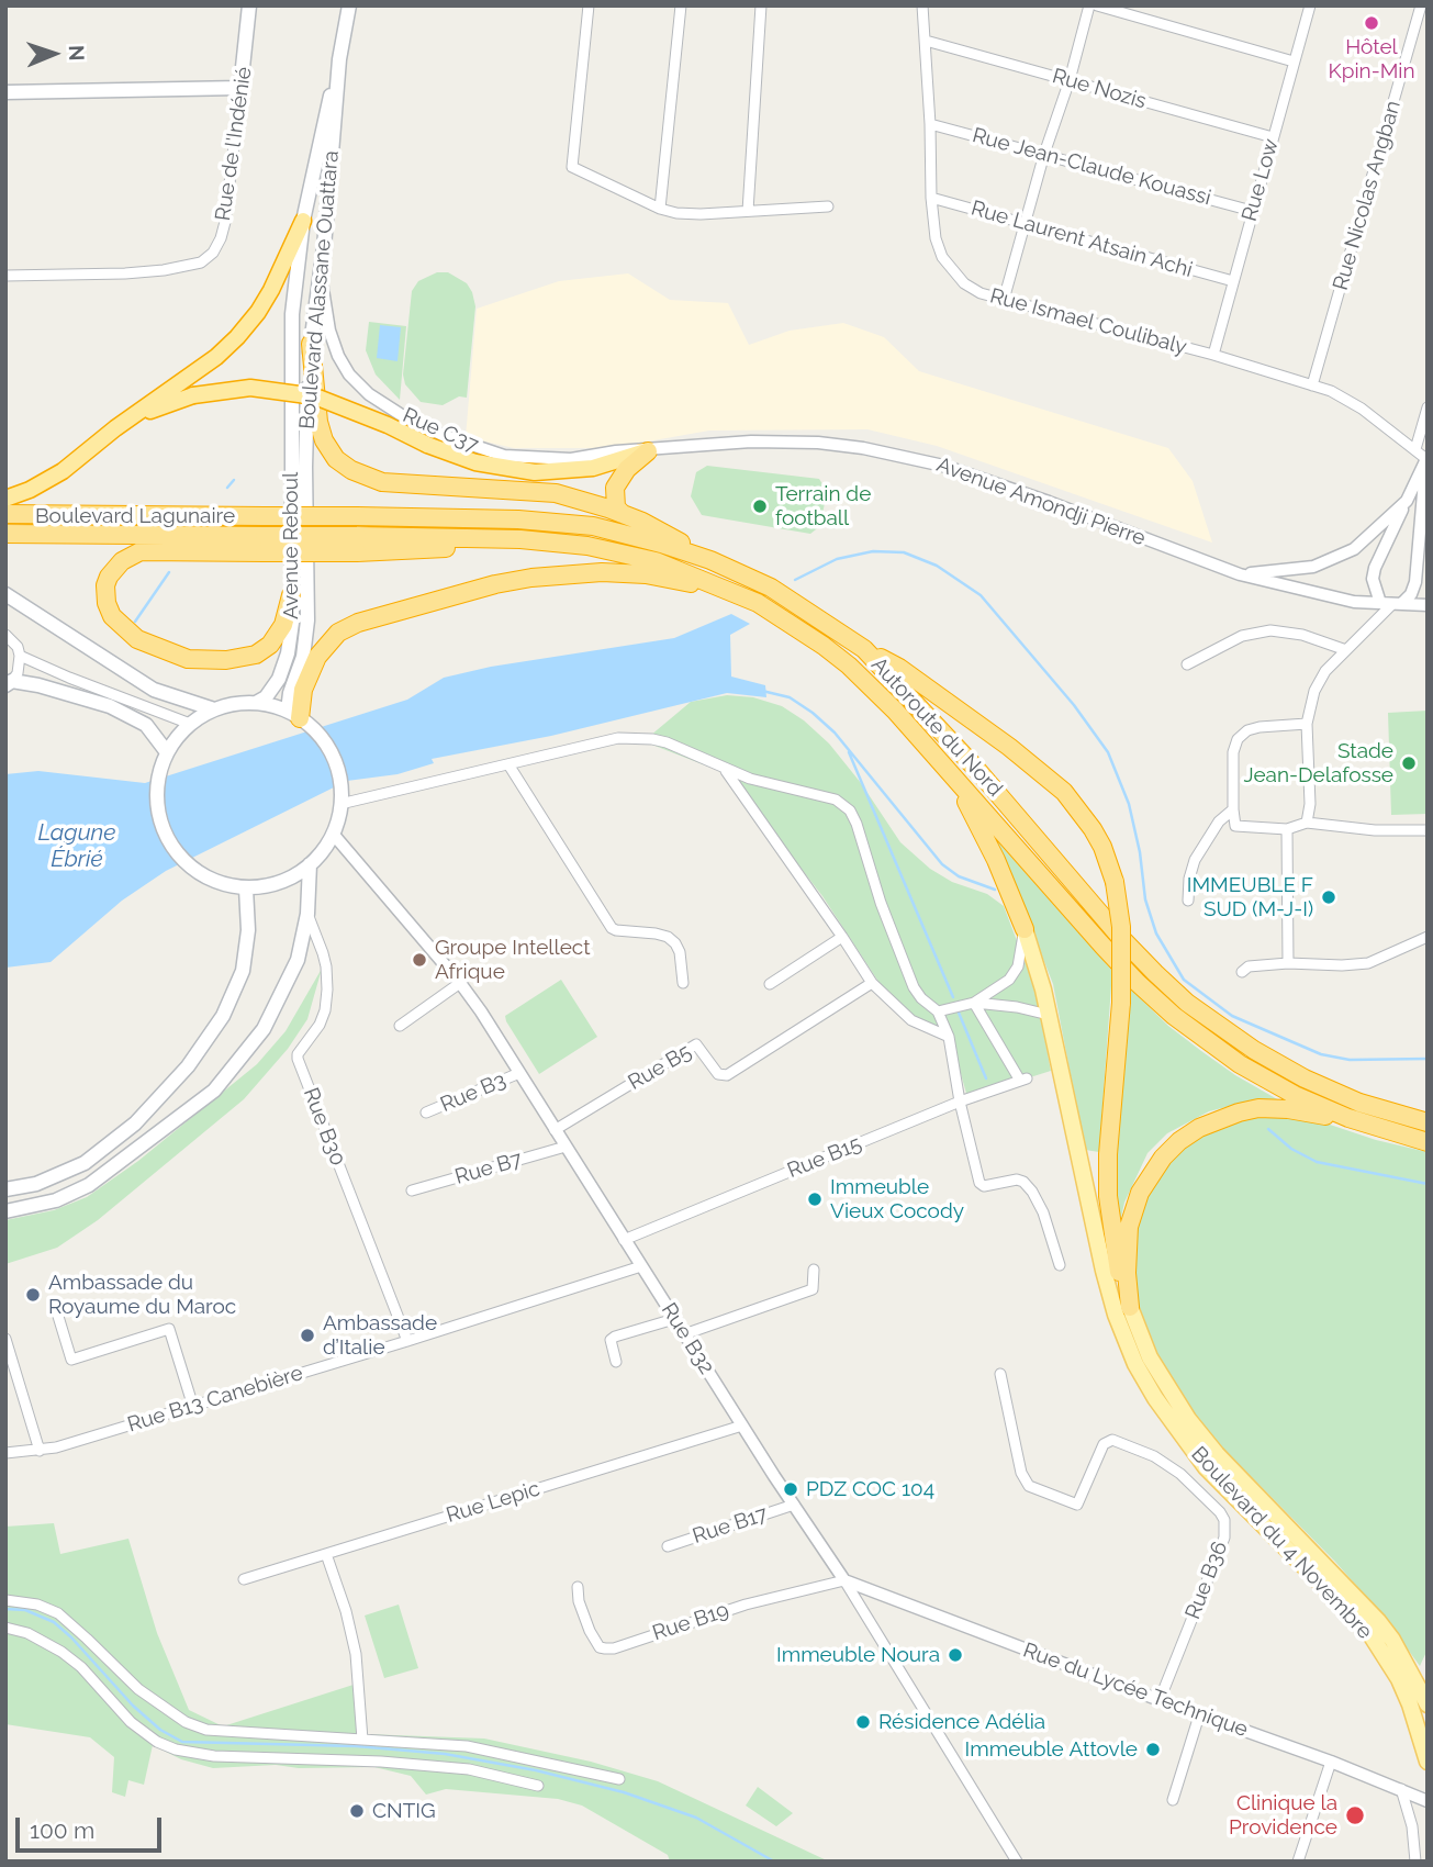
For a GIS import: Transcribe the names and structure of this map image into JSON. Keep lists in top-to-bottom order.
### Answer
{
  "streets": {
    "highway": ["Boulevard Lagunaire", "Autoroute du Nord"],
    "main road": [
      "Rue de l'Indénié",
      "Boulevard Alassane Ouattara",
      "Avenue Reboul",
      "Boulevard du 4 Novembre"
    ],
    "street": [
      "Rue Nozis",
      "Rue Jean-Claude Kouassi",
      "Rue Low",
      "Rue Nicolas Angban",
      "Rue Laurent Atsain Achi",
      "Rue Ismael Coulibaly",
      "Rue C37",
      "Avenue Amondji Pierre",
      "Rue B5",
      "Rue B3",
      "Rue B30",
      "Rue B15",
      "Rue B7",
      "Rue B32",
      "Rue B13 Canebière",
      "Rue Lepic",
      "Rue B17",
      "Rue B36",
      "Rue B19",
      "Rue du Lycée Technique"
    ]
  },
  "crossings": [
    ["Rue Nozis", "Rue Low"],
    ["Rue Nozis", "Rue Ismael Coulibaly"],
    ["Rue Jean-Claude Kouassi", "Rue Low"],
    ["Rue Jean-Claude Kouassi", "Rue Ismael Coulibaly"],
    ["Rue Low", "Rue Laurent Atsain Achi"],
    ["Rue Low", "Rue Ismael Coulibaly"],
    ["Rue Nicolas Angban", "Rue Ismael Coulibaly"],
    ["Rue Laurent Atsain Achi", "Rue Ismael Coulibaly"],
    ["Boulevard Alassane Ouattara", "Rue C37"],
    ["Boulevard Alassane Ouattara", "Avenue Reboul"],
    ["Boulevard Alassane Ouattara", "Rue B32"],
    ["Rue C37", "Avenue Amondji Pierre"],
    ["Boulevard Lagunaire", "Autoroute du Nord"],
    ["Avenue Reboul", "Rue B32"],
    ["Rue B5", "Rue B32"],
    ["Rue B3", "Rue B32"],
    ["Rue B30", "Rue B13 Canebière"],
    ["Rue B15", "Rue B32"],
    ["Rue B7", "Rue B32"],
    ["Rue B32", "Rue B13 Canebière"],
    ["Rue B32", "Rue Lepic"],
    ["Rue B32", "Rue B17"],
    ["Rue B32", "Rue B19"],
    ["Rue B32", "Rue du Lycée Technique"],
    ["Rue B36", "Rue du Lycée Technique"],
    ["Rue B19", "Rue du Lycée Technique"]
  ],
  "water": ["Lagune Ébrié"],
  "places": [
    "Hôtel Kpin-Min",
    "Terrain de football",
    "Stade Jean-Delafosse",
    "IMMEUBLE F SUD (M-J-I)",
    "Groupe Intellect Afrique",
    "Immeuble Vieux Cocody",
    "Ambassade du Royaume du Maroc",
    "Ambassade d’Italie",
    "PDZ COC 104",
    "Immeuble Noura",
    "Résidence Adélia",
    "Immeuble Attovle",
    "CNTIG",
    "Clinique la Providence"
  ],
  "scale_bar": "100 m",
  "north": "right"
}
